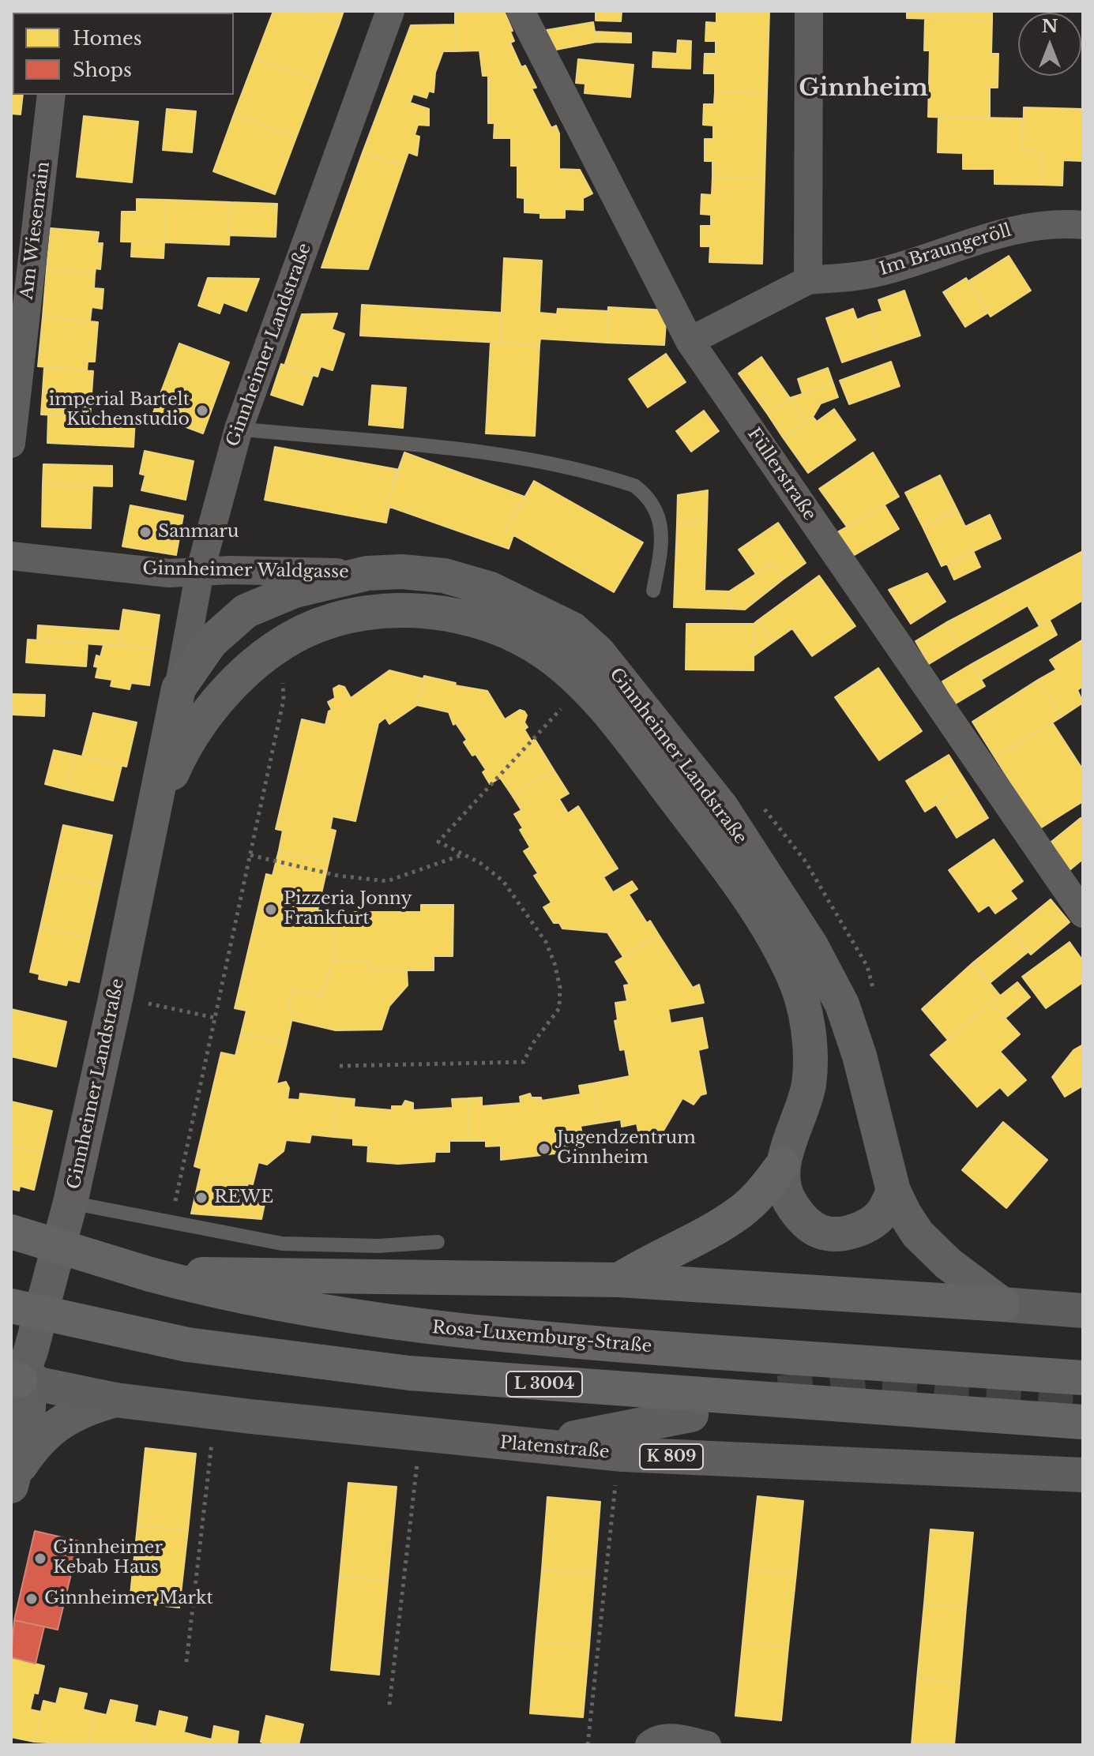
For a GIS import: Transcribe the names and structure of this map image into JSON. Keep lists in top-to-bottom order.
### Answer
{
  "streets": {
    "highway": ["Rosa-Luxemburg-Straße", "L 3004"],
    "main road": ["Ginnheimer Landstraße", "Platenstraße", "K 809"],
    "street": [
      "Am Wiesenrain",
      "Im Braungeröll",
      "Füllerstraße",
      "Ginnheimer Waldgasse"
    ]
  },
  "crossings": [
    ["Im Braungeröll", "Füllerstraße"],
    ["Ginnheimer Landstraße", "Ginnheimer Waldgasse"],
    ["Ginnheimer Landstraße", "Platenstraße"],
    ["Platenstraße", "K 809"]
  ],
  "districts": ["Ginnheim"],
  "places": [
    "imperial Bartelt Küchenstudio",
    "Sanmaru",
    "Pizzeria Jonny Frankfurt",
    "Jugendzentrum Ginnheim",
    "REWE",
    "Ginnheimer Kebab Haus",
    "Ginnheimer Markt"
  ],
  "legend": ["Homes", "Shops"],
  "north": "top"
}
